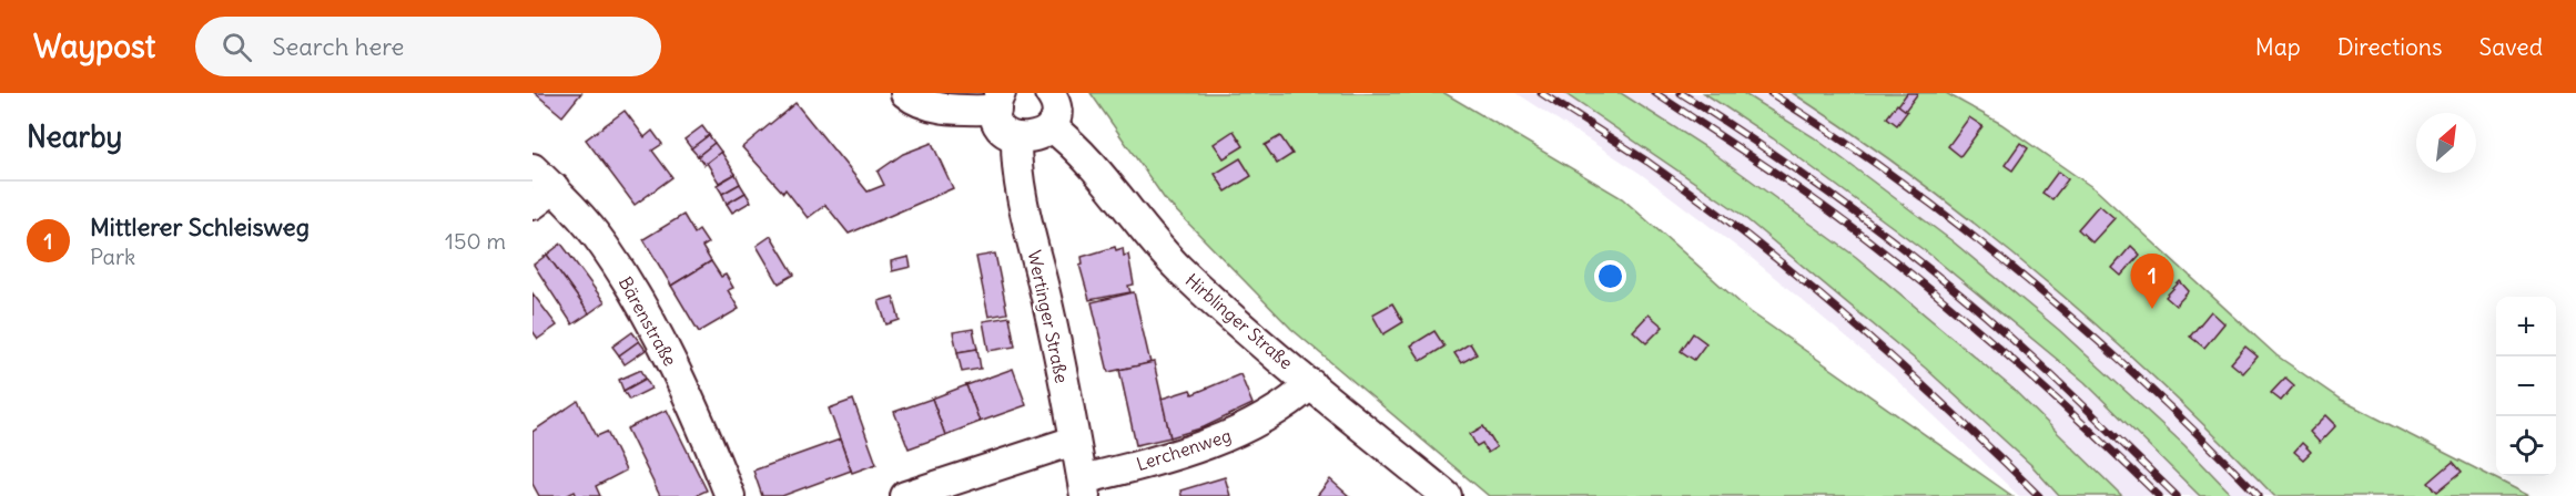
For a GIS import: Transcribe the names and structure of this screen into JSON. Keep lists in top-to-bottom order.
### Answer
{
  "streets": {
    "street": [
      "Wertinger Straße",
      "Bärenstraße",
      "Hirblinger Straße",
      "Lerchenweg"
    ]
  },
  "crossings": [
    ["Wertinger Straße", "Lerchenweg"],
    ["Hirblinger Straße", "Lerchenweg"]
  ],
  "north": "top right",
  "page": {
    "header": "Waypost",
    "search": "Search here",
    "nav": ["Map", "Directions", "Saved"],
    "heading": "Nearby",
    "list": [
      {
        "mark": "1",
        "name": "Mittlerer Schleisweg",
        "note": "Park",
        "value": "150 m"
      }
    ],
    "pins": "1",
    "map_buttons": ["+", "−"]
  }
}
